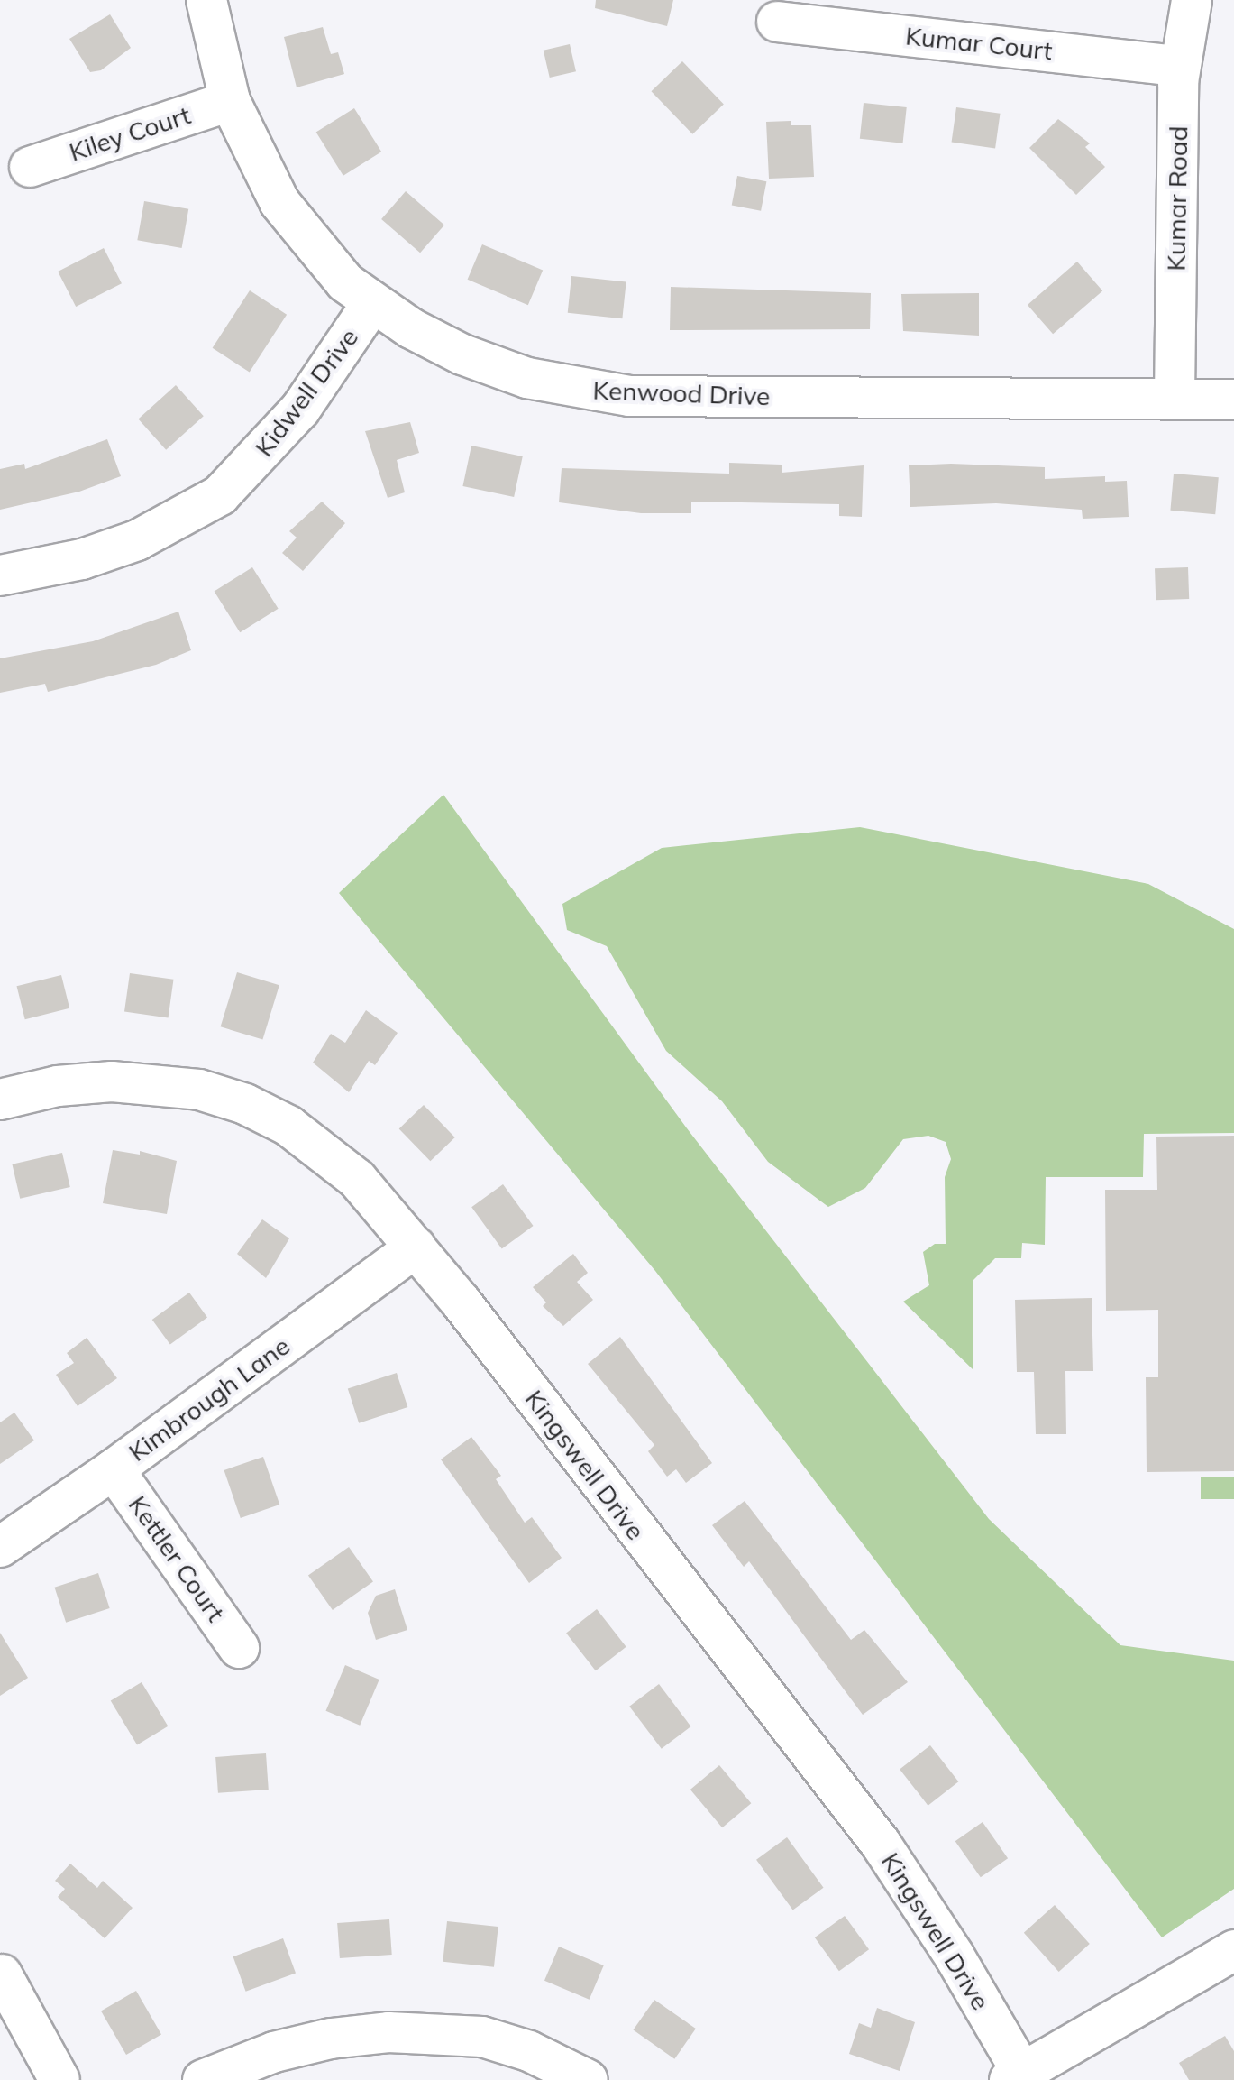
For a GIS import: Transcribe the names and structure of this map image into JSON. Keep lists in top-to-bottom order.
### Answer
{
  "streets": {
    "street": [
      "Kumar Court",
      "Kiley Court",
      "Kumar Road",
      "Kidwell Drive",
      "Kenwood Drive",
      "Kimbrough Lane",
      "Kingswell Drive",
      "Kettler Court"
    ]
  },
  "crossings": [
    ["Kumar Court", "Kumar Road"],
    ["Kiley Court", "Kenwood Drive"],
    ["Kumar Road", "Kenwood Drive"],
    ["Kidwell Drive", "Kenwood Drive"],
    ["Kimbrough Lane", "Kingswell Drive"],
    ["Kimbrough Lane", "Kettler Court"]
  ]
}
